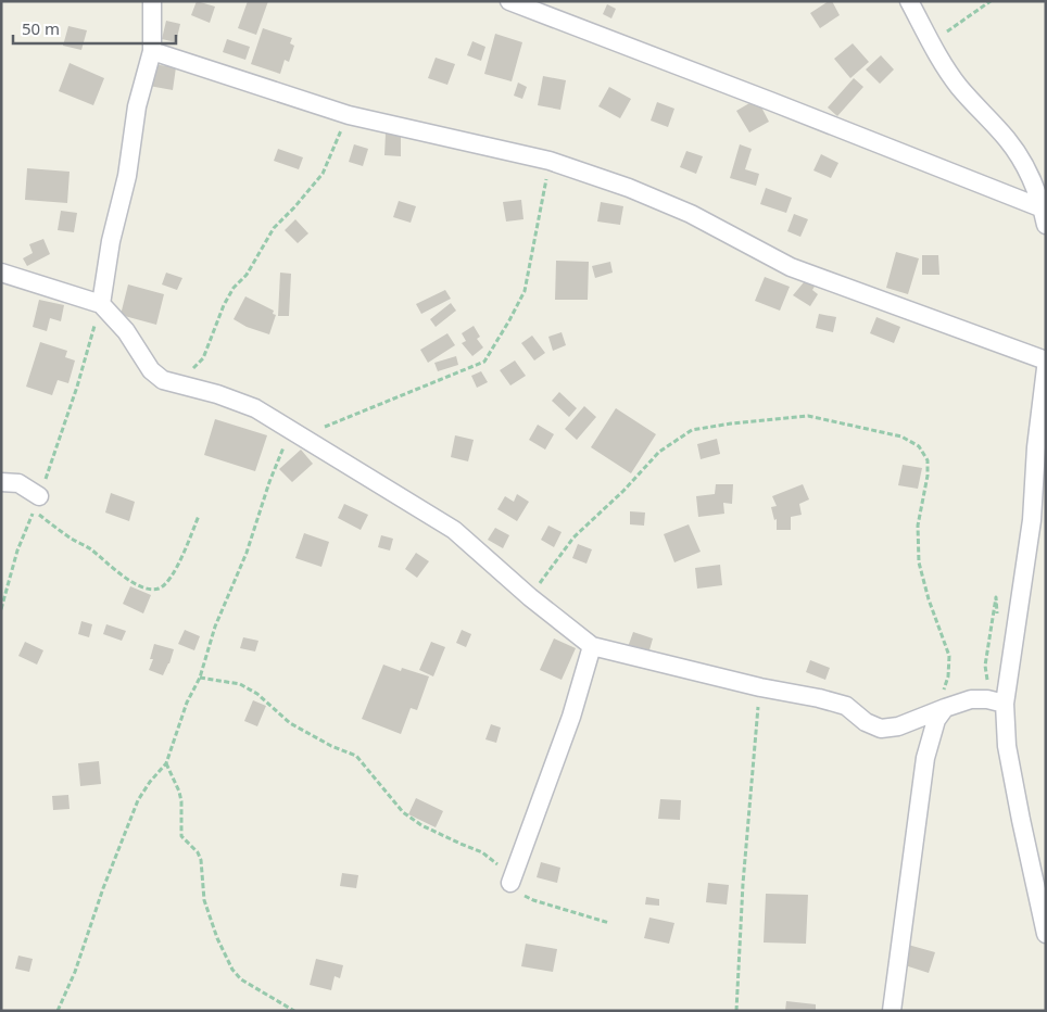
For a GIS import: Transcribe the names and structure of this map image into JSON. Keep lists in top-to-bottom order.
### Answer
{
  "scale_bar": "50 m"
}
